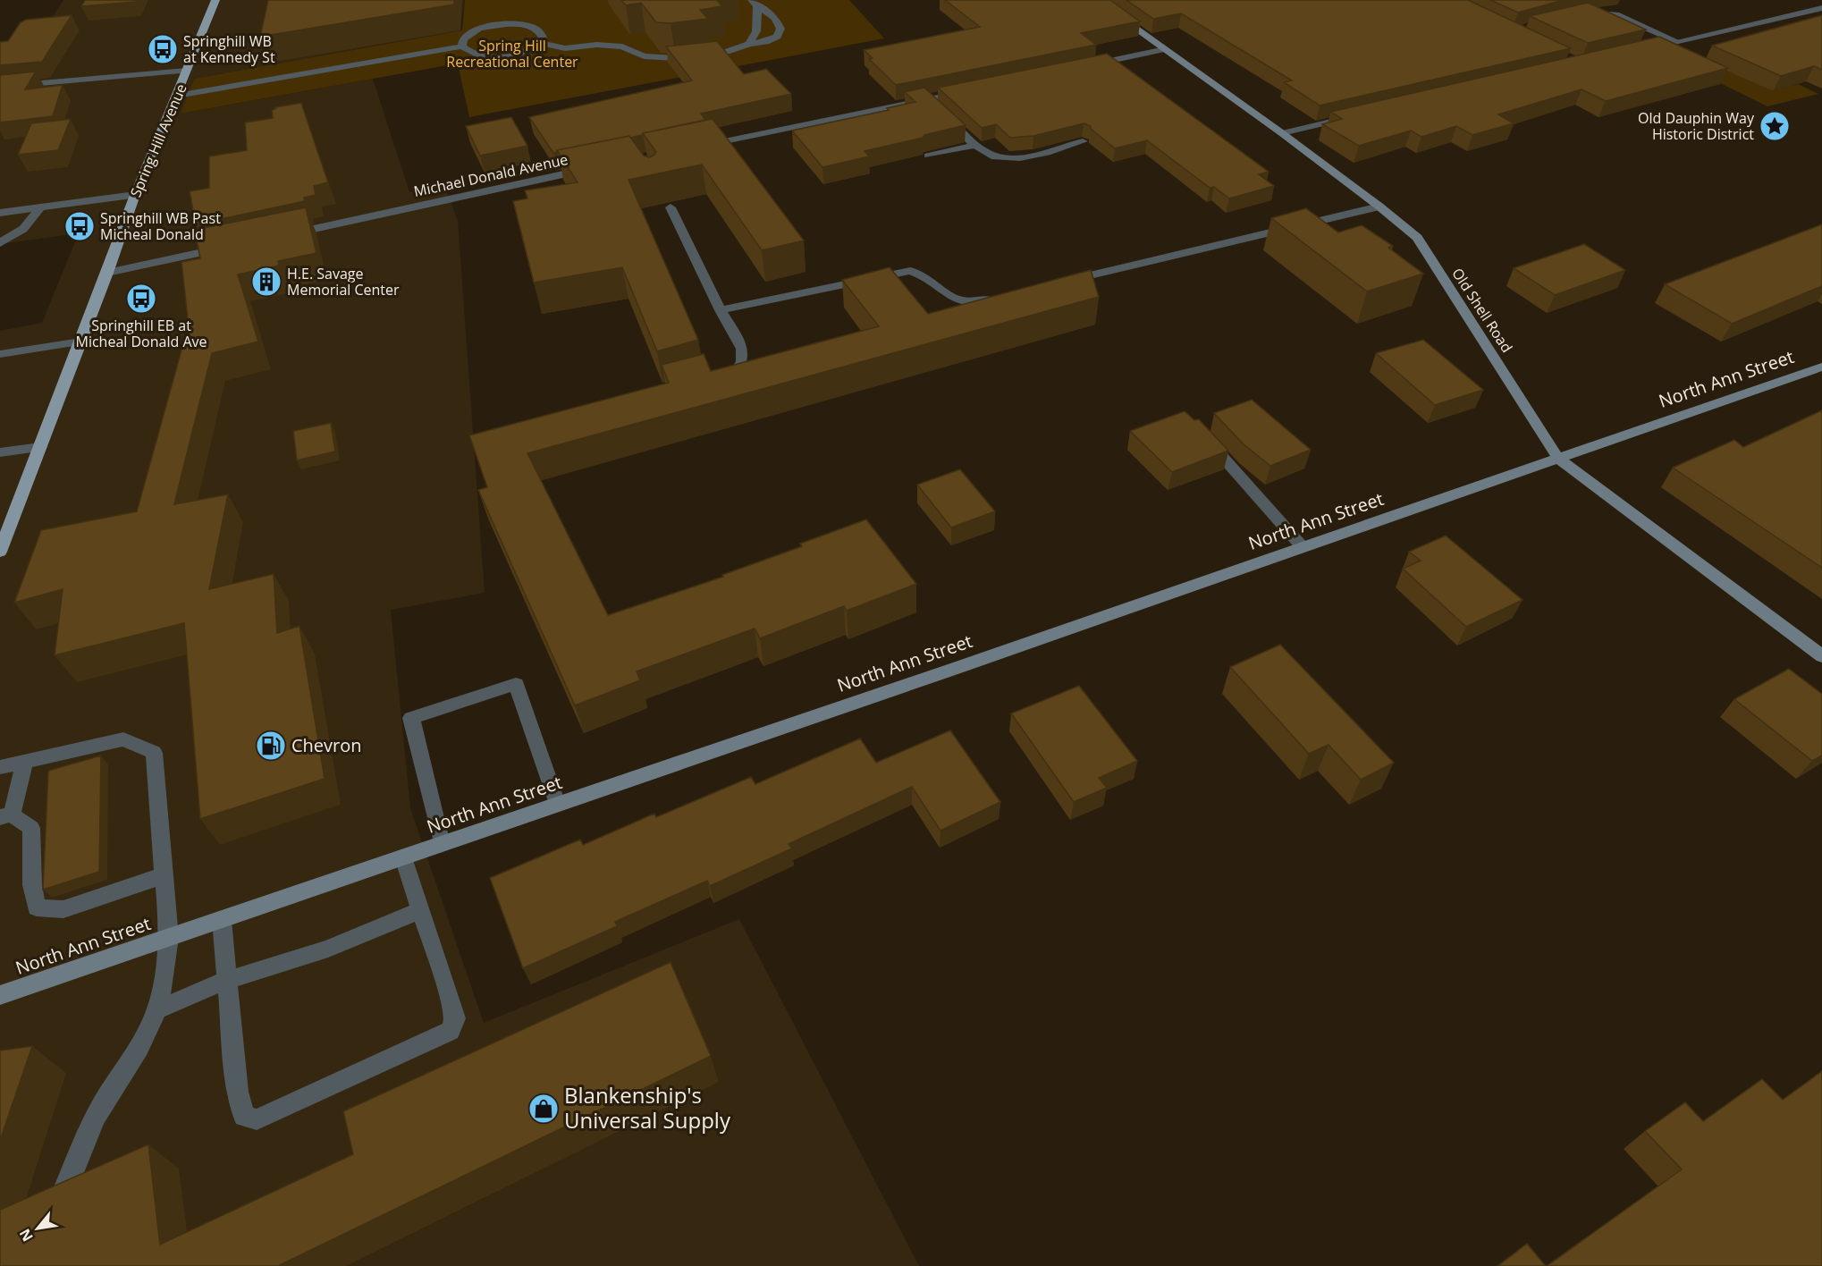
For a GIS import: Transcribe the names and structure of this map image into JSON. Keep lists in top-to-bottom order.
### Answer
{
  "streets": {
    "main road": ["Spring Hill Avenue"],
    "street": ["Michael Donald Avenue", "Old Shell Road", "North Ann Street"]
  },
  "crossings": [
    ["Old Shell Road", "North Ann Street"]
  ],
  "parks": ["Spring Hill Recreational Center"],
  "places": {
    "bus stop": ["Springhill WB at Kennedy St", "Springhill WB Past Micheal Donald", "Springhill EB at Micheal Donald Ave"],
    "place": ["Old Dauphin Way Historic District"],
    "building": ["H.E. Savage Memorial Center"],
    "fuel station": ["Chevron"],
    "shop": ["Blankenship's Universal Supply"]
  },
  "north": "bottom left"
}
